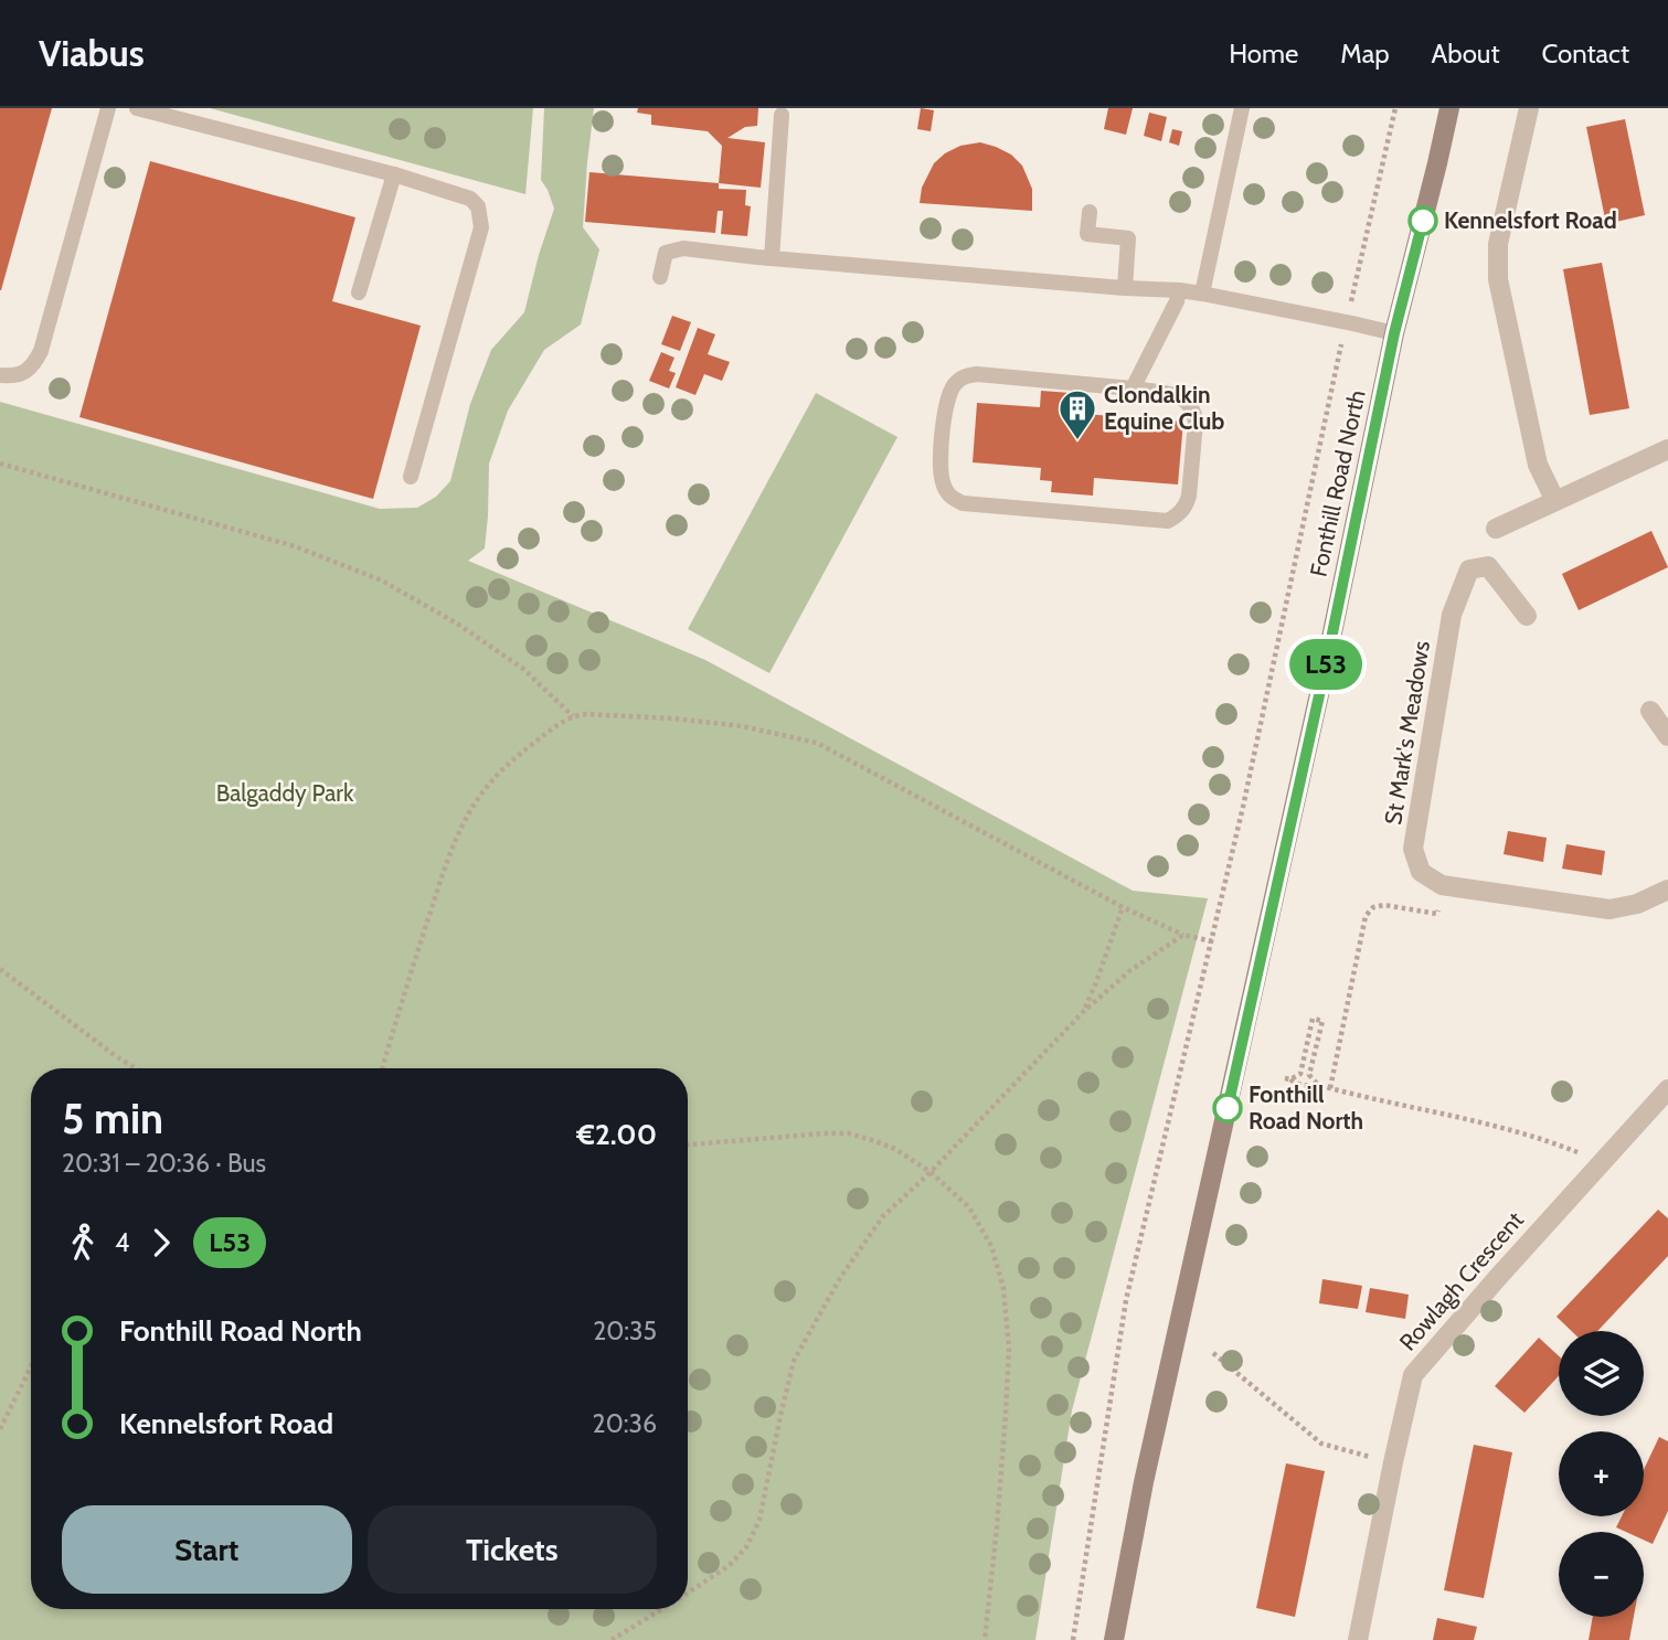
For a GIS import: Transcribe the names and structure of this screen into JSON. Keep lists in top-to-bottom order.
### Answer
{
  "streets": {
    "main road": ["Fonthill Road North"],
    "street": ["St Mark's Meadows", "Rowlagh Crescent"]
  },
  "parks": ["Balgaddy Park"],
  "places": {
    "other": ["Kennelsfort Road", "Fonthill Road North"],
    "building": ["Clondalkin Equine Club"]
  },
  "lines": ["bus line L53"],
  "page": {
    "header": "Viabus",
    "nav": [
      "Home",
      "Map",
      "About",
      "Contact"
    ],
    "on_map": "L53",
    "heading": ["5 min", "20:31 – 20:36 · Bus", "€2.00"],
    "legs": ["4", "L53"],
    "list": [
      {
        "name": "Fonthill Road North",
        "value": "20:35"
      },
      {
        "name": "Kennelsfort Road",
        "value": "20:36"
      }
    ],
    "map_buttons": ["+", "−"],
    "buttons": ["Start", "Tickets"]
  }
}
